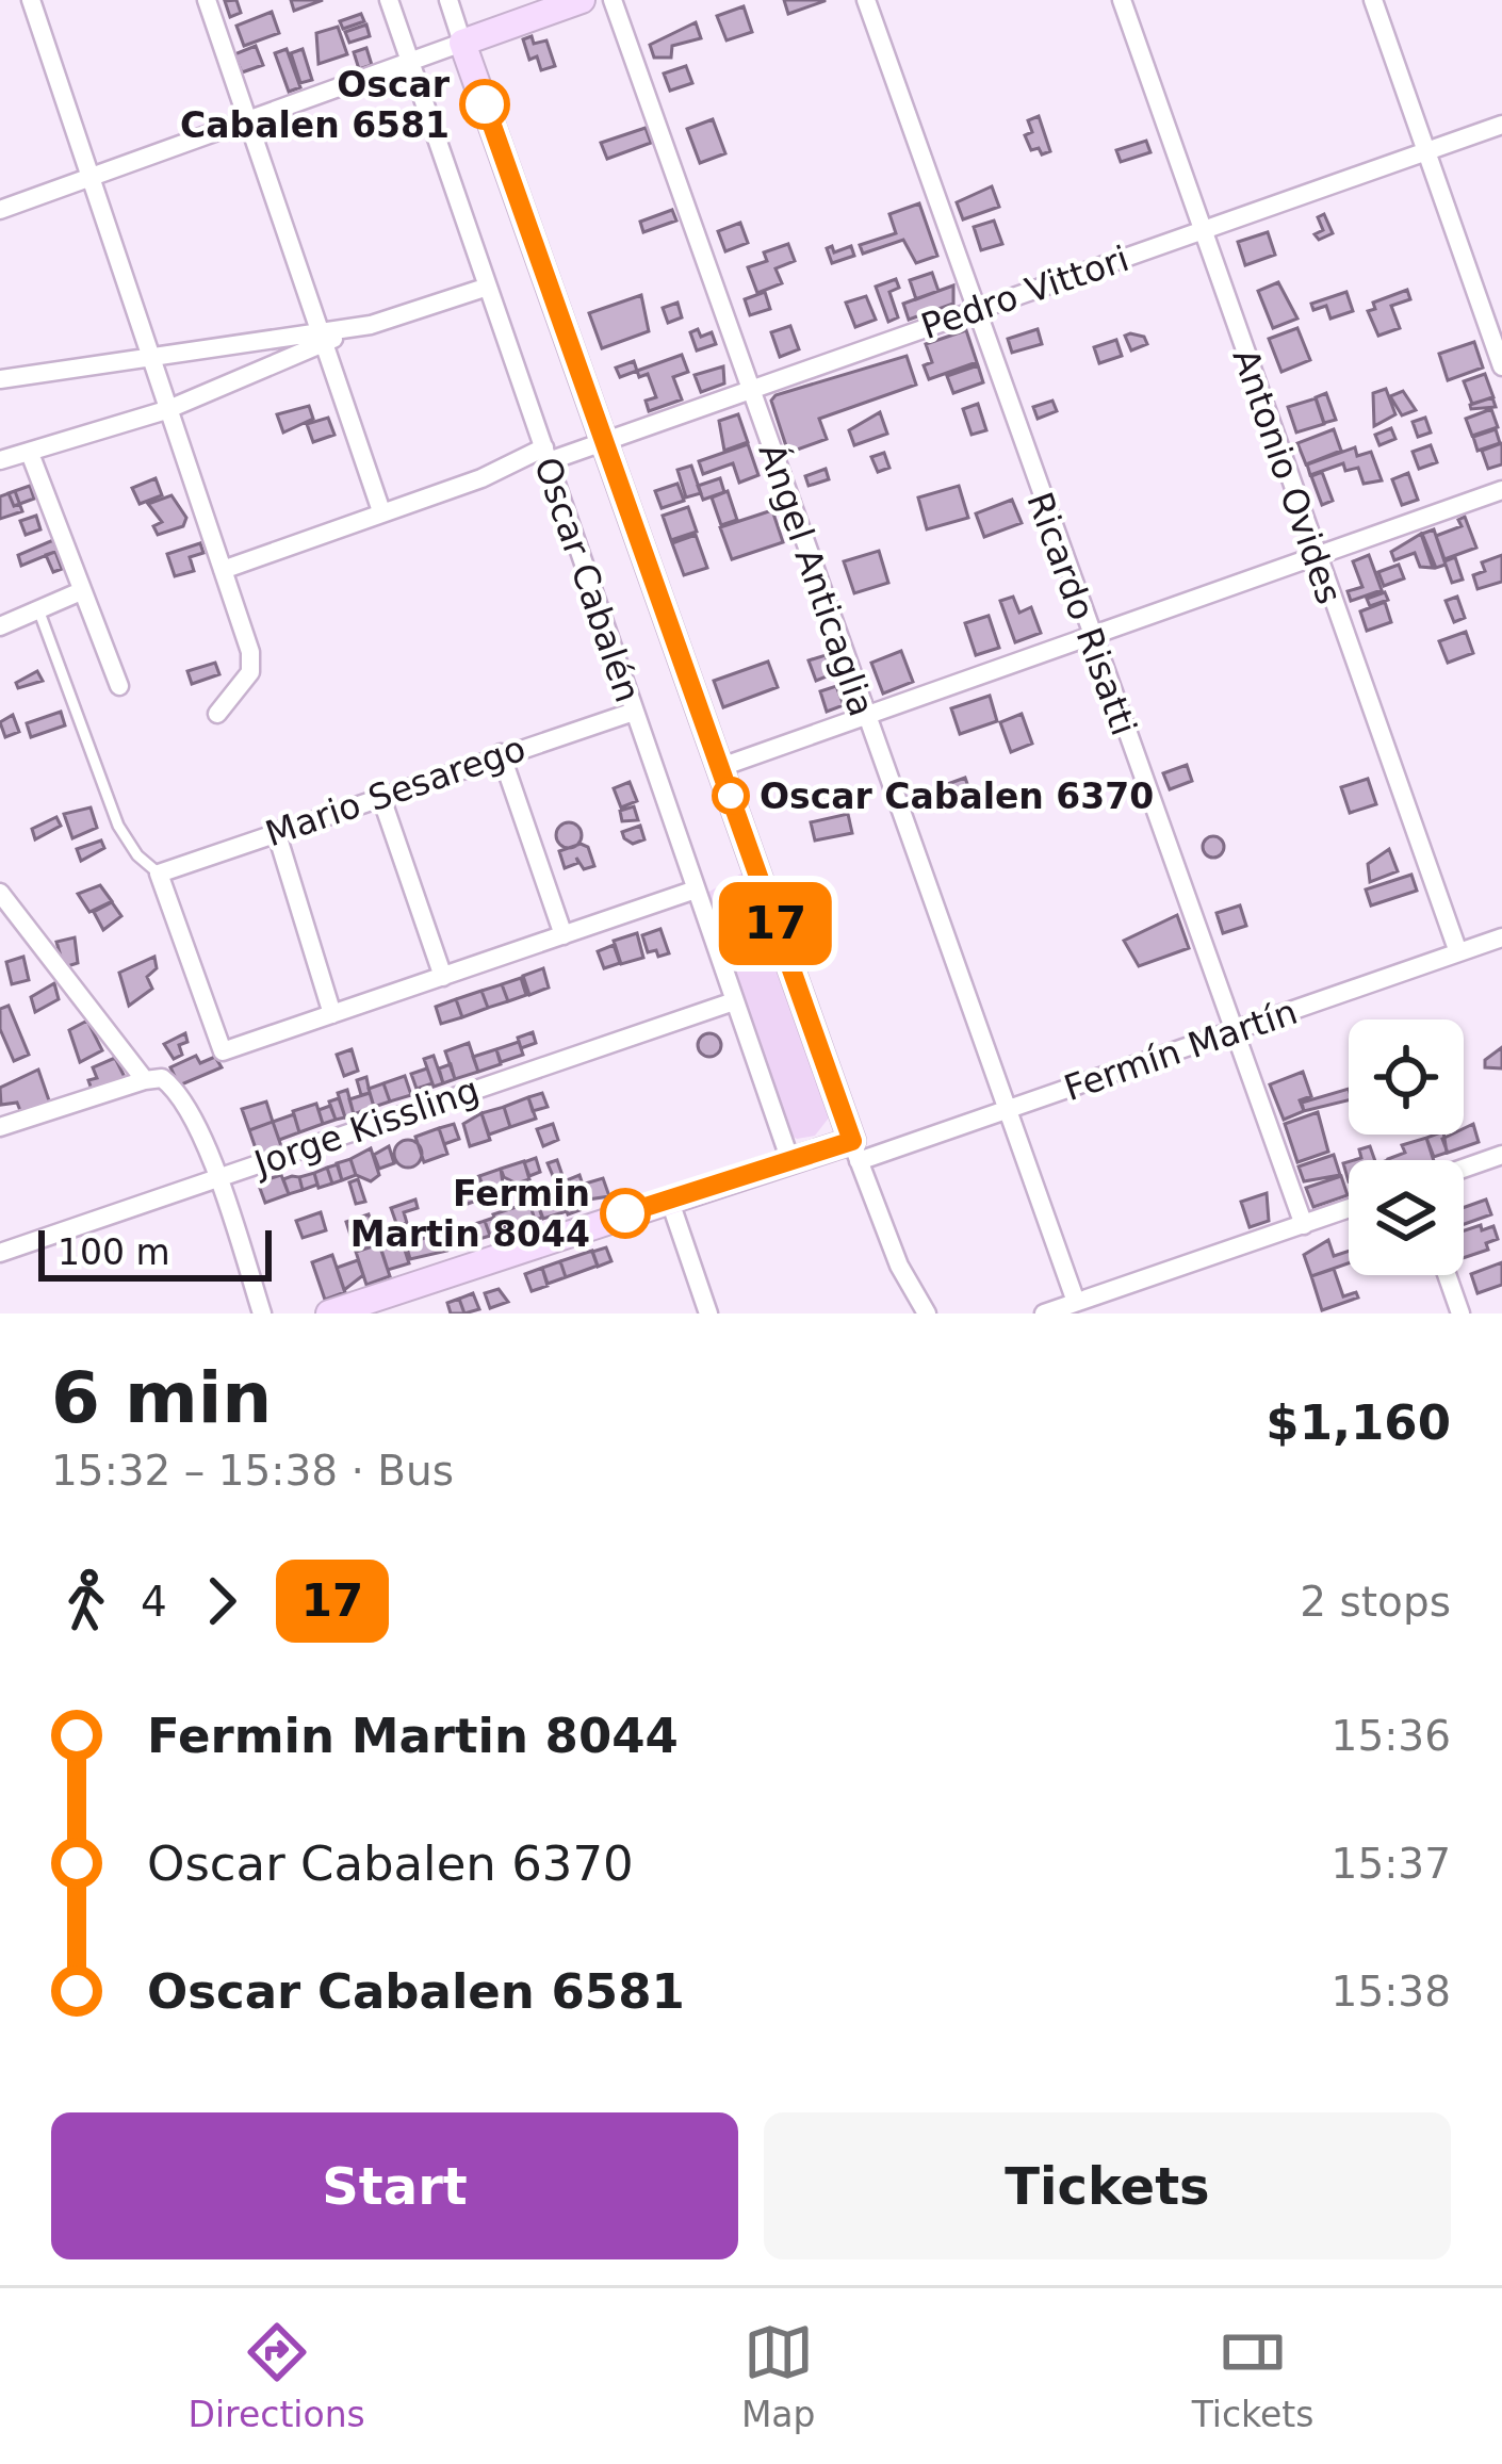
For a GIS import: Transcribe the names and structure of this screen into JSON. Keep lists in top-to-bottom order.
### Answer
{
  "streets": {
    "main road": ["Oscar Cabalén", "Fermín Martín"],
    "street": [
      "Pedro Vittori",
      "Antonio Ovides",
      "Ángel Anticaglia",
      "Ricardo Risatti",
      "Mario Sesarego",
      "Jorge Kissling"
    ]
  },
  "crossings": [
    ["Pedro Vittori", "Antonio Ovides"],
    ["Pedro Vittori", "Oscar Cabalén"],
    ["Pedro Vittori", "Ángel Anticaglia"],
    ["Pedro Vittori", "Ricardo Risatti"],
    ["Antonio Ovides", "Fermín Martín"],
    ["Oscar Cabalén", "Mario Sesarego"],
    ["Oscar Cabalén", "Fermín Martín"],
    ["Oscar Cabalén", "Jorge Kissling"],
    ["Ángel Anticaglia", "Fermín Martín"],
    ["Ricardo Risatti", "Fermín Martín"]
  ],
  "places": ["Oscar Cabalen 6581", "Oscar Cabalen 6370", "Fermin Martin 8044"],
  "lines": ["bus line 17"],
  "scale_bar": "100 m",
  "page": {
    "on_map": "17",
    "scale": "100 m",
    "heading": ["6 min", "15:32 – 15:38 · Bus", "$1,160"],
    "legs": ["4", "17", "2 stops"],
    "list": [
      {
        "name": "Fermin Martin 8044",
        "value": "15:36"
      },
      {
        "name": "Oscar Cabalen 6370",
        "value": "15:37"
      },
      {
        "name": "Oscar Cabalen 6581",
        "value": "15:38"
      }
    ],
    "buttons": ["Start", "Tickets"],
    "tabs": ["Directions", "Map", "Tickets"]
  }
}
